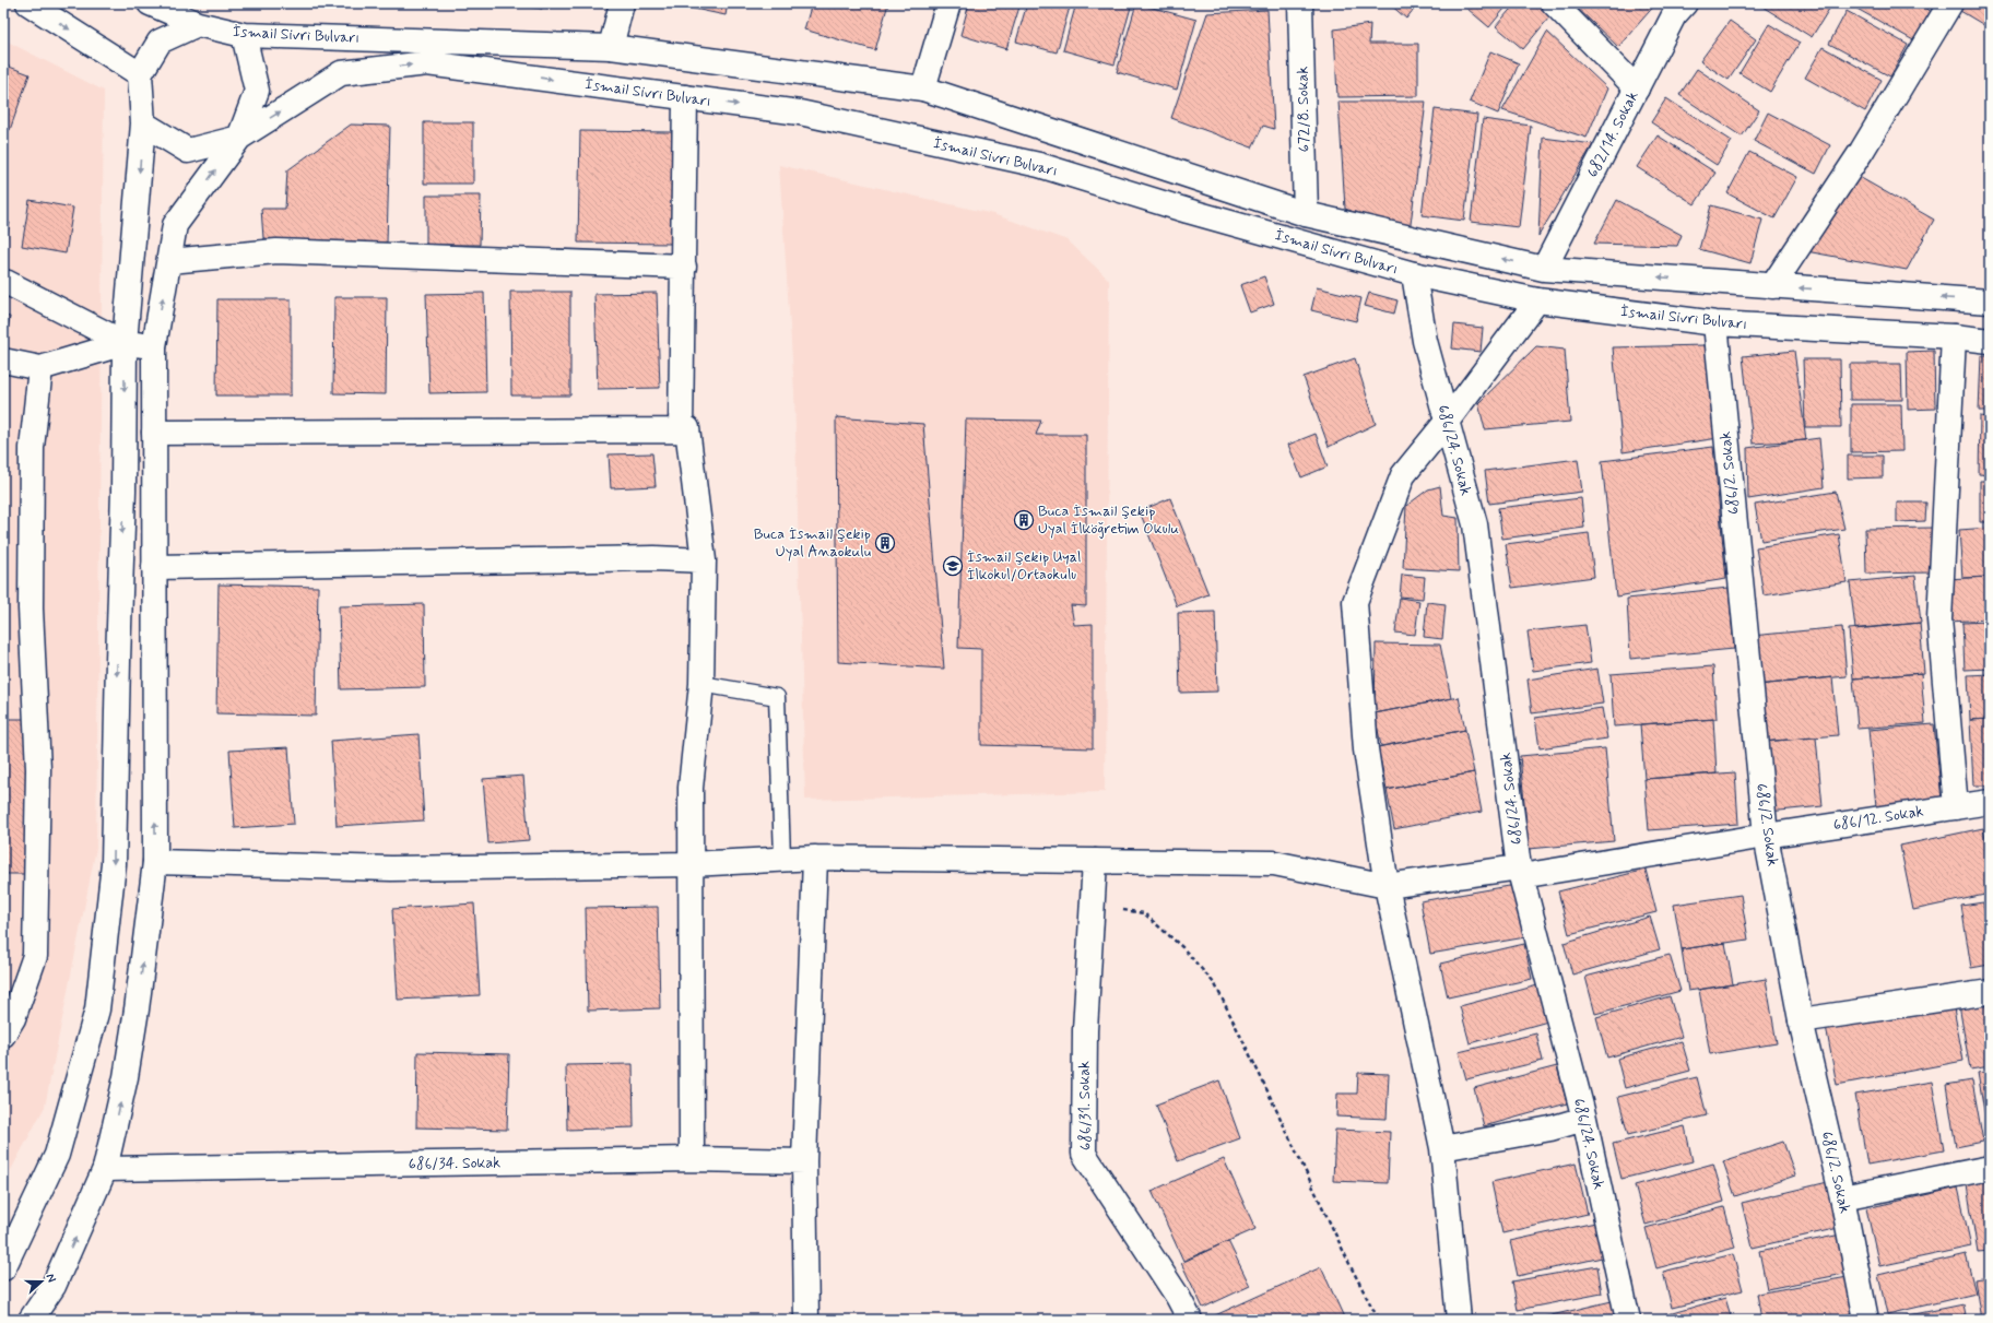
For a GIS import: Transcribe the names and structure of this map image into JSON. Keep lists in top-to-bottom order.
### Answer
{
  "streets": {
    "street": [
      "İsmail Sivri Bulvarı",
      "672/8. Sokak",
      "682/14. Sokak",
      "686/24. Sokak",
      "686/2. Sokak",
      "686/12. Sokak",
      "686/31. Sokak",
      "686/34. Sokak"
    ]
  },
  "crossings": [
    ["İsmail Sivri Bulvarı", "672/8. Sokak"],
    ["İsmail Sivri Bulvarı", "682/14. Sokak"],
    ["İsmail Sivri Bulvarı", "686/24. Sokak"],
    ["İsmail Sivri Bulvarı", "686/2. Sokak"],
    ["İsmail Sivri Bulvarı", "686/12. Sokak"],
    ["İsmail Sivri Bulvarı", "686/34. Sokak"],
    ["686/24. Sokak", "686/12. Sokak"],
    ["686/2. Sokak", "686/12. Sokak"],
    ["686/12. Sokak", "686/31. Sokak"]
  ],
  "places": {
    "building": ["Buca İsmail Şekip Uyal İlköğretim Okulu", "Buca İsmail Şekip Uyal Anaokulu"],
    "school or university": ["İsmail Şekip Uyal İlkokul/Ortaokulu"]
  },
  "north": "right"
}
